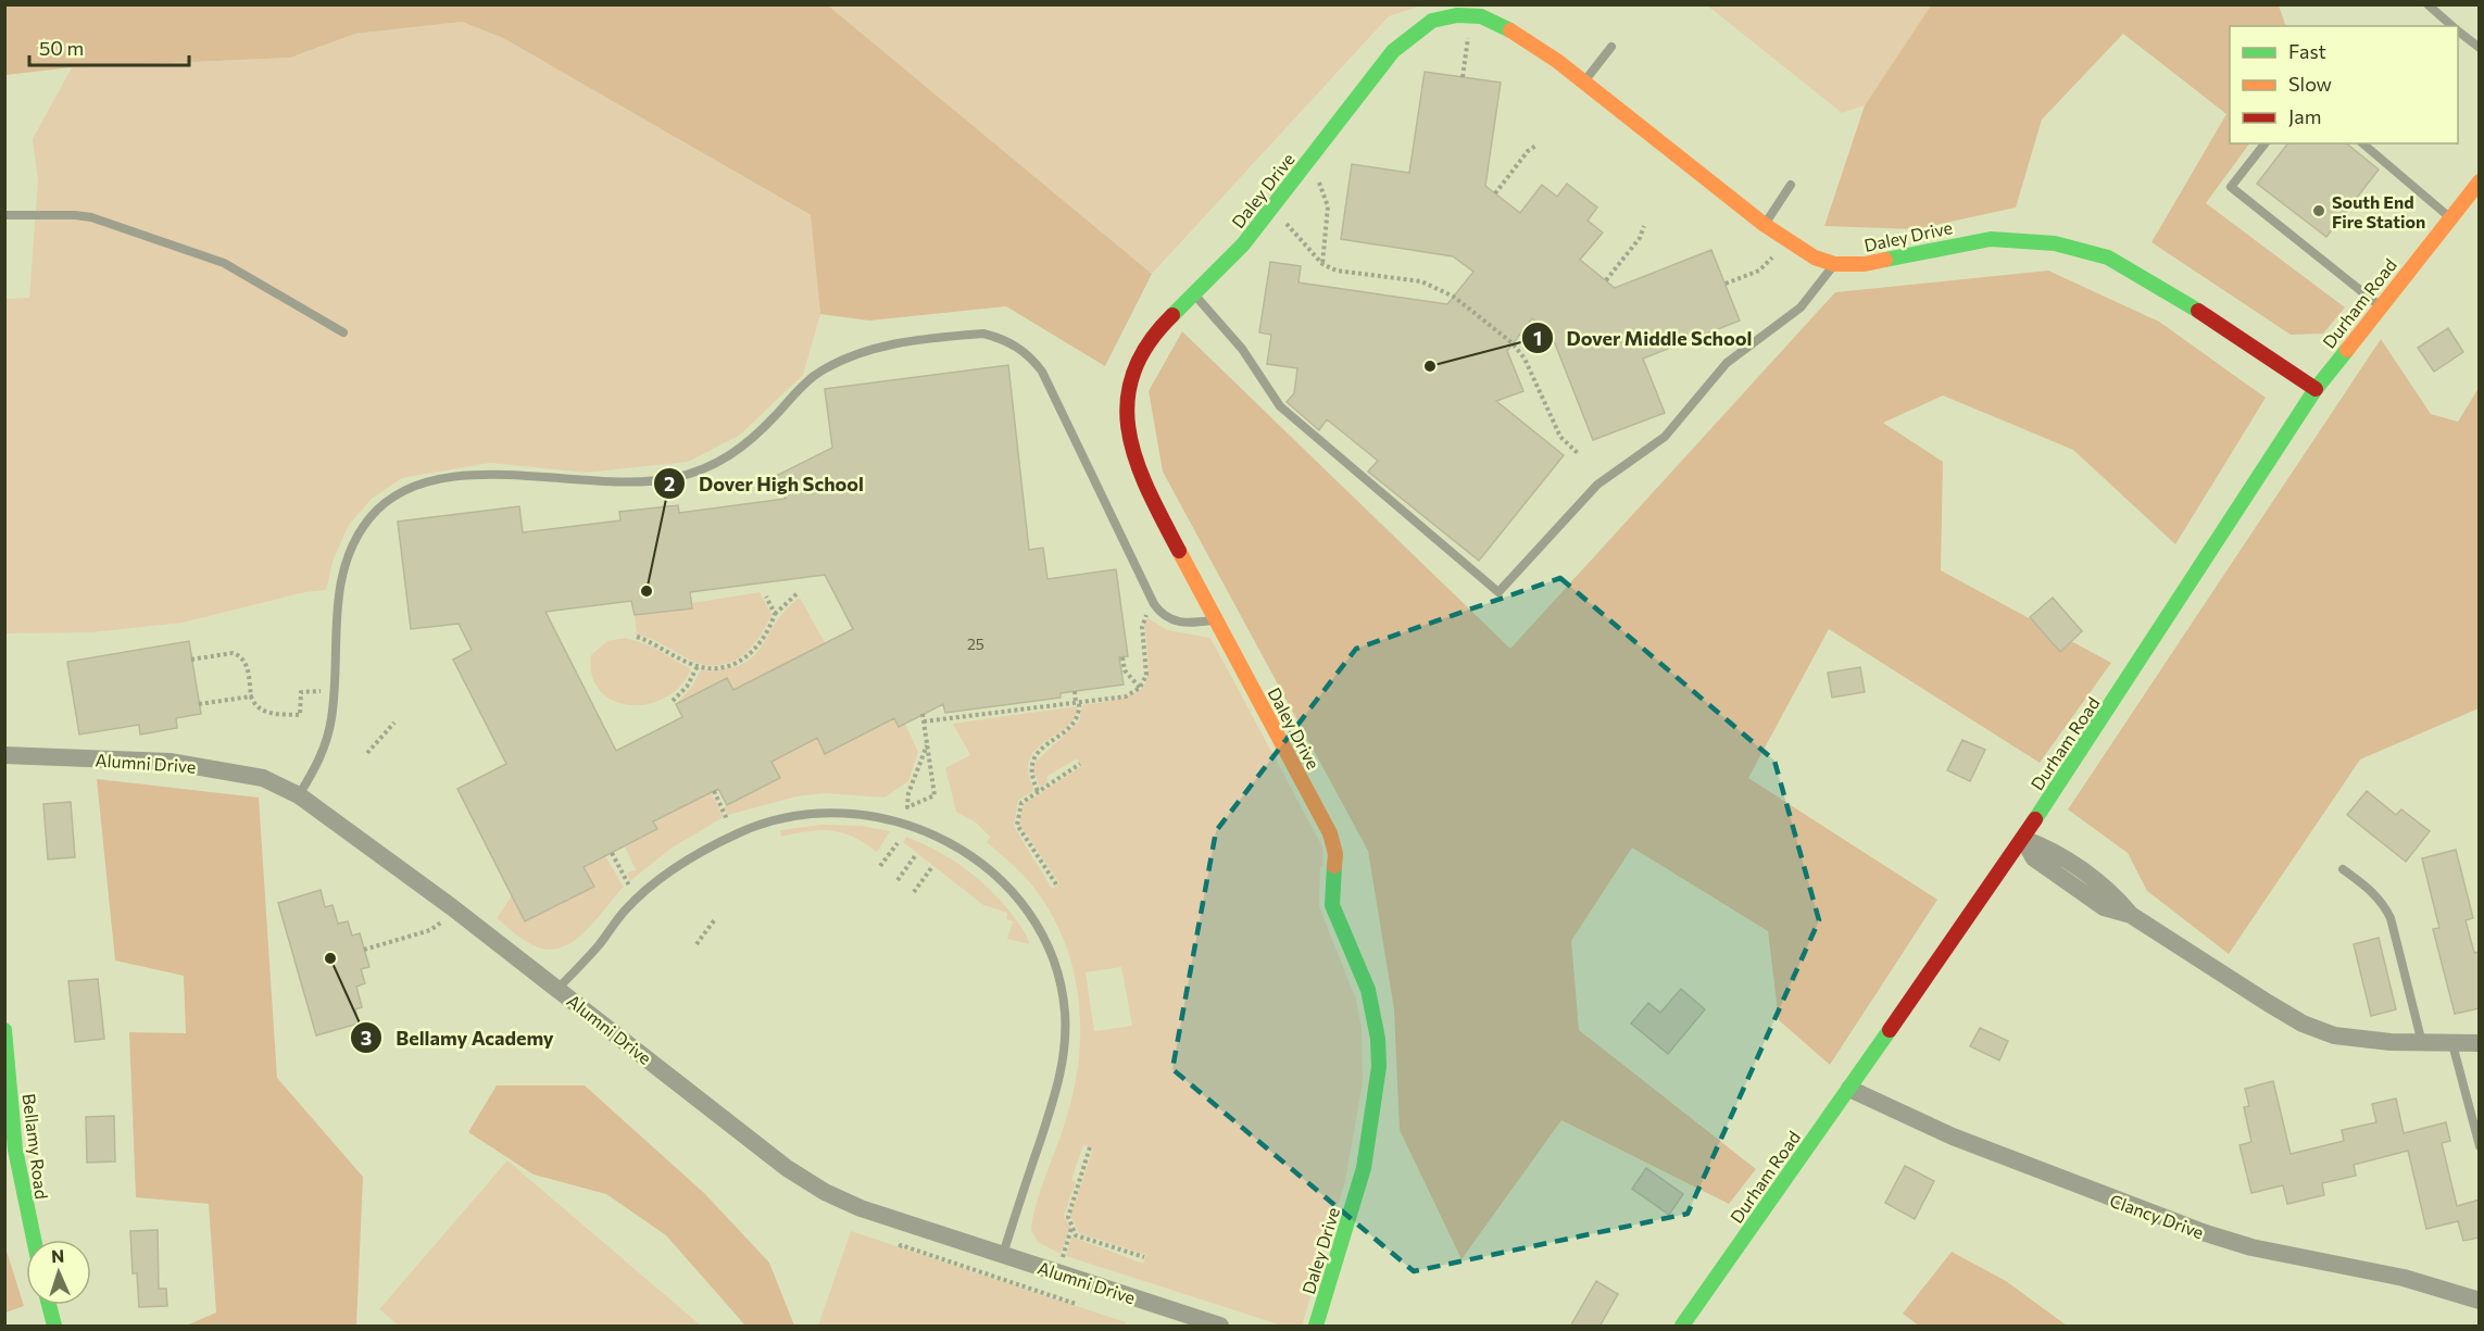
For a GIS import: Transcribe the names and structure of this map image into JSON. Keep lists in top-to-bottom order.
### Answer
{
  "streets": {
    "street": [
      "Daley Drive",
      "Durham Road",
      "Alumni Drive",
      "Bellamy Road",
      "Clancy Drive"
    ]
  },
  "crossings": [
    ["Daley Drive", "Durham Road"],
    ["Durham Road", "Clancy Drive"]
  ],
  "places": [
    "South End Fire Station",
    "Dover Middle School",
    "Dover High School",
    "Bellamy Academy"
  ],
  "house_numbers": ["25"],
  "legend": ["Fast", "Slow", "Jam"],
  "scale_bar": "50 m",
  "north": "top"
}
